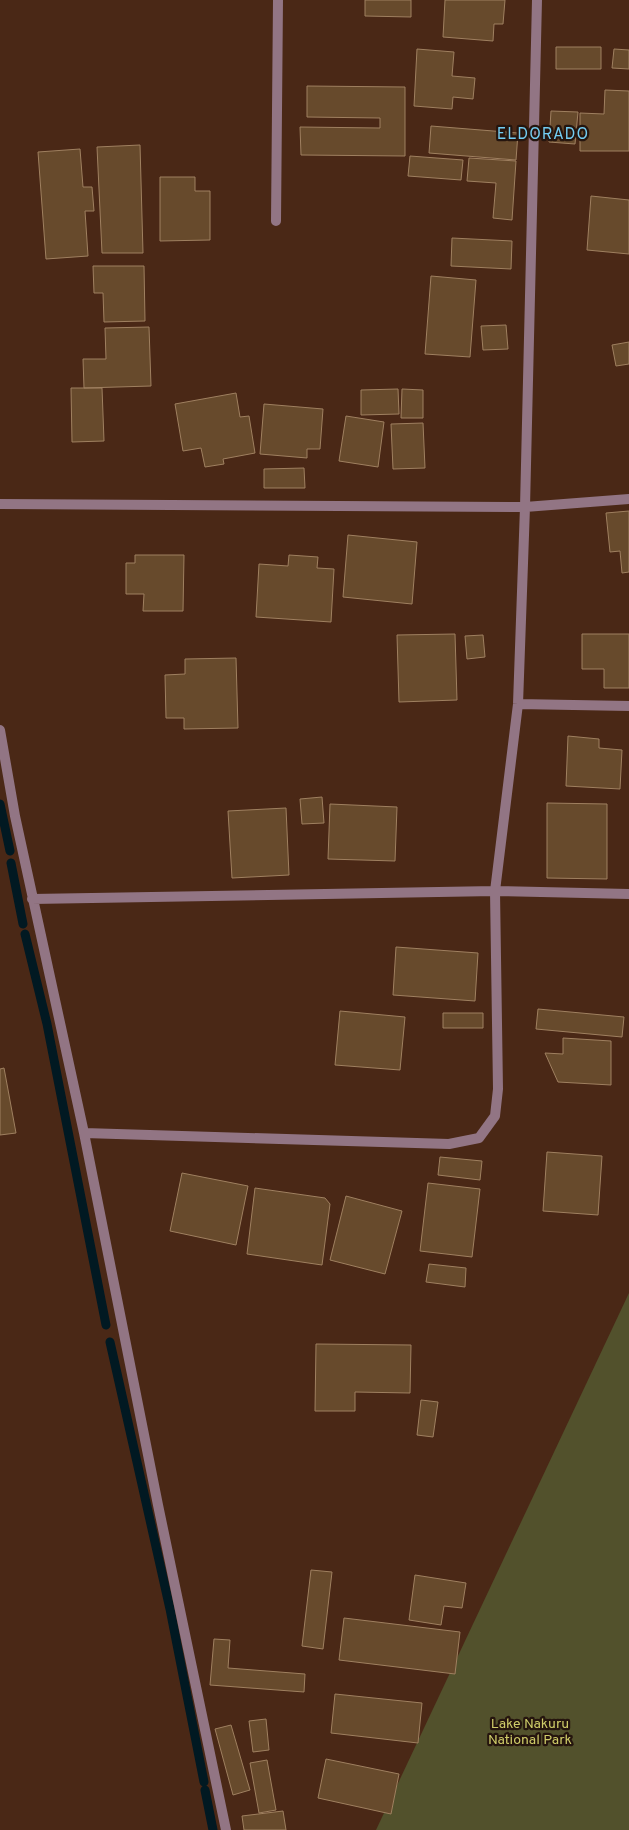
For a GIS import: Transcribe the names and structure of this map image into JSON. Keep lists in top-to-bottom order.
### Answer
{
  "districts": ["ELDORADO"],
  "parks": ["Lake Nakuru National Park"]
}
